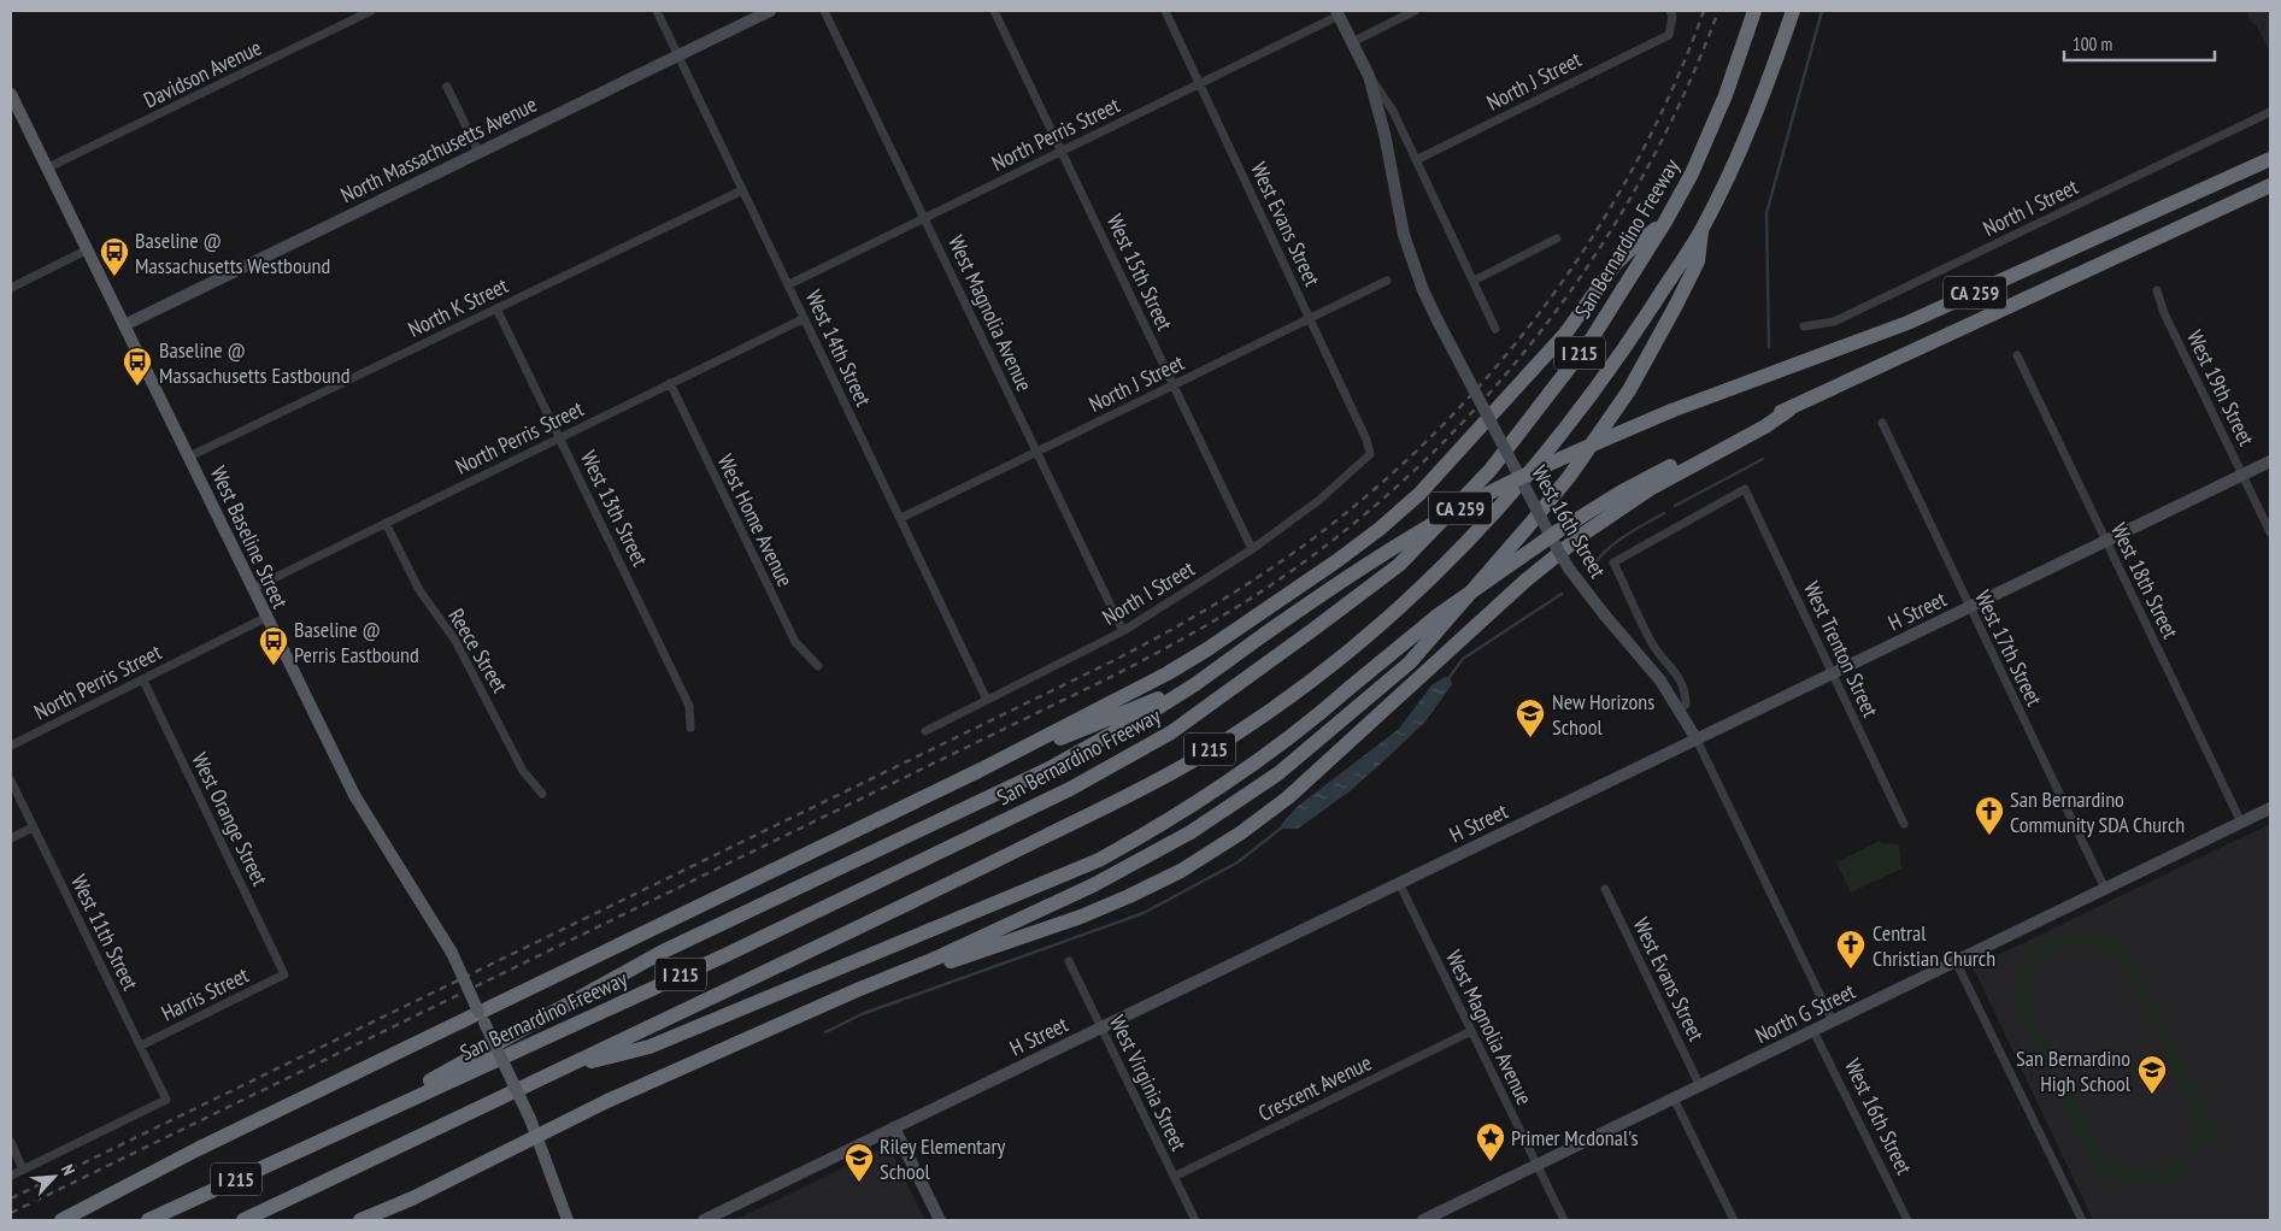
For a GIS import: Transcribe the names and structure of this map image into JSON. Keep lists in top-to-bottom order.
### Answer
{
  "streets": {
    "highway": ["San Bernardino Freeway", "CA 259", "I 215"],
    "main road": ["West Baseline Street"],
    "street": [
      "Davidson Avenue",
      "North J Street",
      "North Perris Street",
      "North Massachusetts Avenue",
      "North I Street",
      "West Evans Street",
      "West 15th Street",
      "North K Street",
      "West Magnolia Avenue",
      "West 14th Street",
      "West 19th Street",
      "West 13th Street",
      "West Home Avenue",
      "West 16th Street",
      "West 18th Street",
      "H Street",
      "West 17th Street",
      "West Trenton Street",
      "Reece Street",
      "West Orange Street",
      "West 11th Street",
      "Harris Street",
      "North G Street",
      "West Virginia Street",
      "Crescent Avenue"
    ]
  },
  "crossings": [
    ["Davidson Avenue", "West Baseline Street"],
    ["North J Street", "West Evans Street"],
    ["North J Street", "West 15th Street"],
    ["North J Street", "West Magnolia Avenue"],
    ["North J Street", "West 14th Street"],
    ["North J Street", "West 16th Street"],
    ["North Perris Street", "West Evans Street"],
    ["North Perris Street", "West 15th Street"],
    ["North Perris Street", "West Magnolia Avenue"],
    ["North Perris Street", "West 14th Street"],
    ["North Perris Street", "West 13th Street"],
    ["North Perris Street", "West Home Avenue"],
    ["North Perris Street", "West 16th Street"],
    ["North Perris Street", "West Baseline Street"],
    ["North Perris Street", "Reece Street"],
    ["North Perris Street", "West Orange Street"],
    ["North Massachusetts Avenue", "West 14th Street"],
    ["North Massachusetts Avenue", "West Baseline Street"],
    ["North I Street", "West Evans Street"],
    ["North I Street", "West 15th Street"],
    ["North I Street", "West Magnolia Avenue"],
    ["North I Street", "West 14th Street"],
    ["West Evans Street", "North G Street"],
    ["North K Street", "West 14th Street"],
    ["North K Street", "West 13th Street"],
    ["North K Street", "West Baseline Street"],
    ["West Magnolia Avenue", "H Street"],
    ["West Magnolia Avenue", "North G Street"],
    ["West Magnolia Avenue", "Crescent Avenue"],
    ["West 19th Street", "H Street"],
    ["West 16th Street", "H Street"],
    ["West 16th Street", "West Trenton Street"],
    ["West 16th Street", "North G Street"],
    ["West 18th Street", "H Street"],
    ["West 18th Street", "North G Street"],
    ["H Street", "West 17th Street"],
    ["H Street", "West Trenton Street"],
    ["H Street", "West Virginia Street"],
    ["West 17th Street", "North G Street"],
    ["West Orange Street", "Harris Street"],
    ["West 11th Street", "Harris Street"],
    ["West Virginia Street", "Crescent Avenue"]
  ],
  "places": {
    "bus stop": ["Baseline @ Massachusetts Westbound", "Baseline @ Massachusetts Eastbound", "Baseline @ Perris Eastbound"],
    "school or university": ["New Horizons School", "San Bernardino High School", "Riley Elementary School"],
    "church": ["San Bernardino Community SDA Church", "Central Christian Church"],
    "place": ["Primer Mcdonal's"]
  },
  "scale_bar": "100 m",
  "north": "top right"
}
